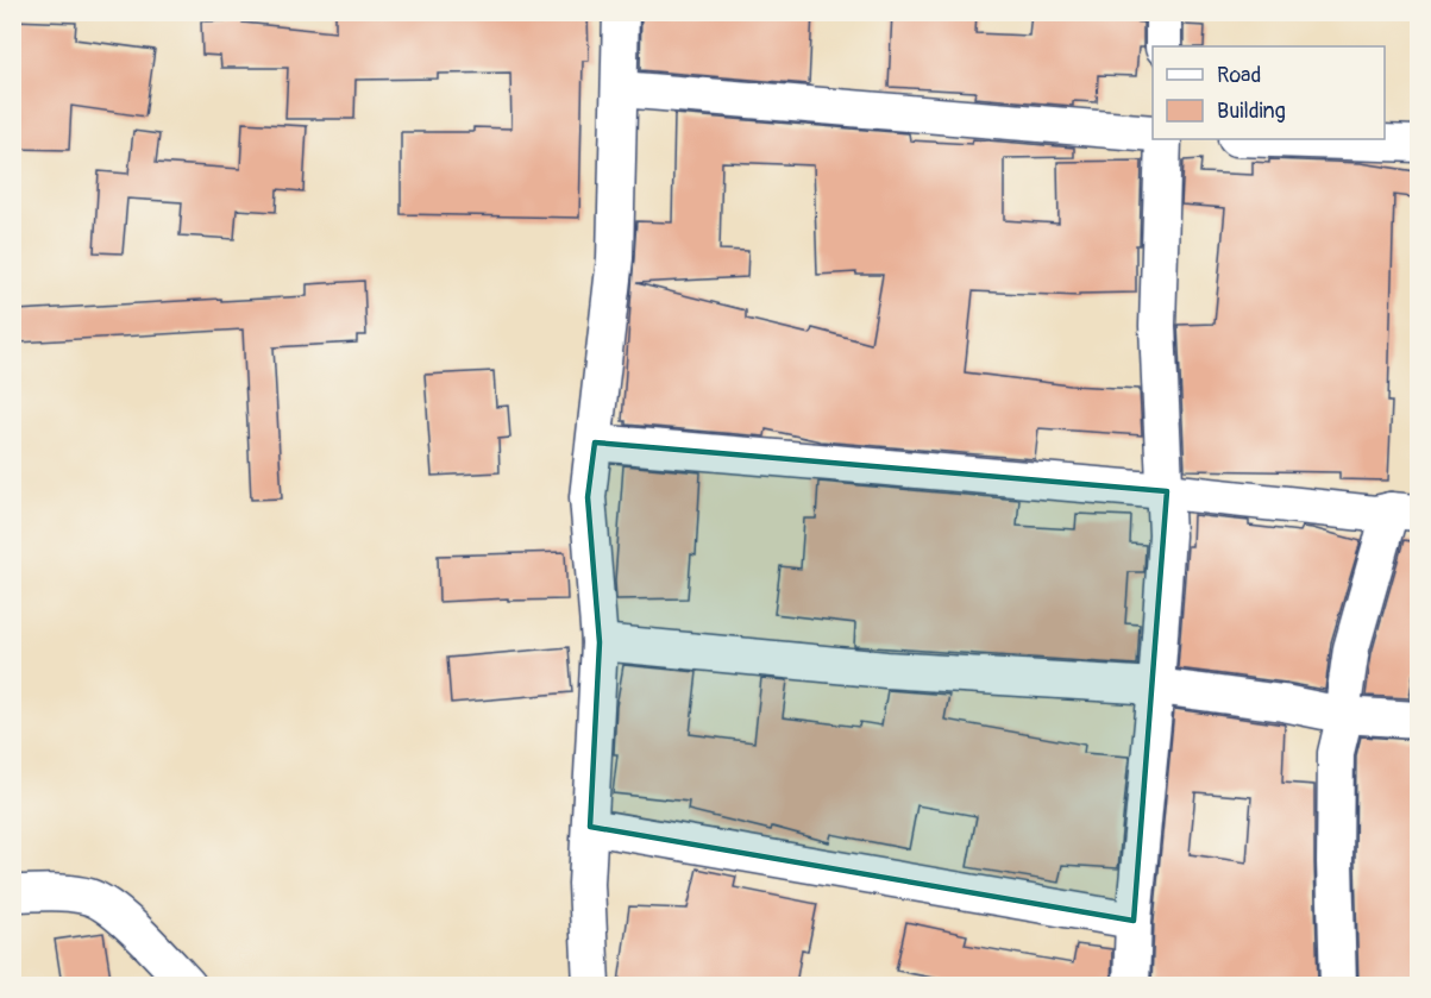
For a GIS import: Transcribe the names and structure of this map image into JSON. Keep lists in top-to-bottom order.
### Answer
{
  "legend": ["Road", "Building"]
}
